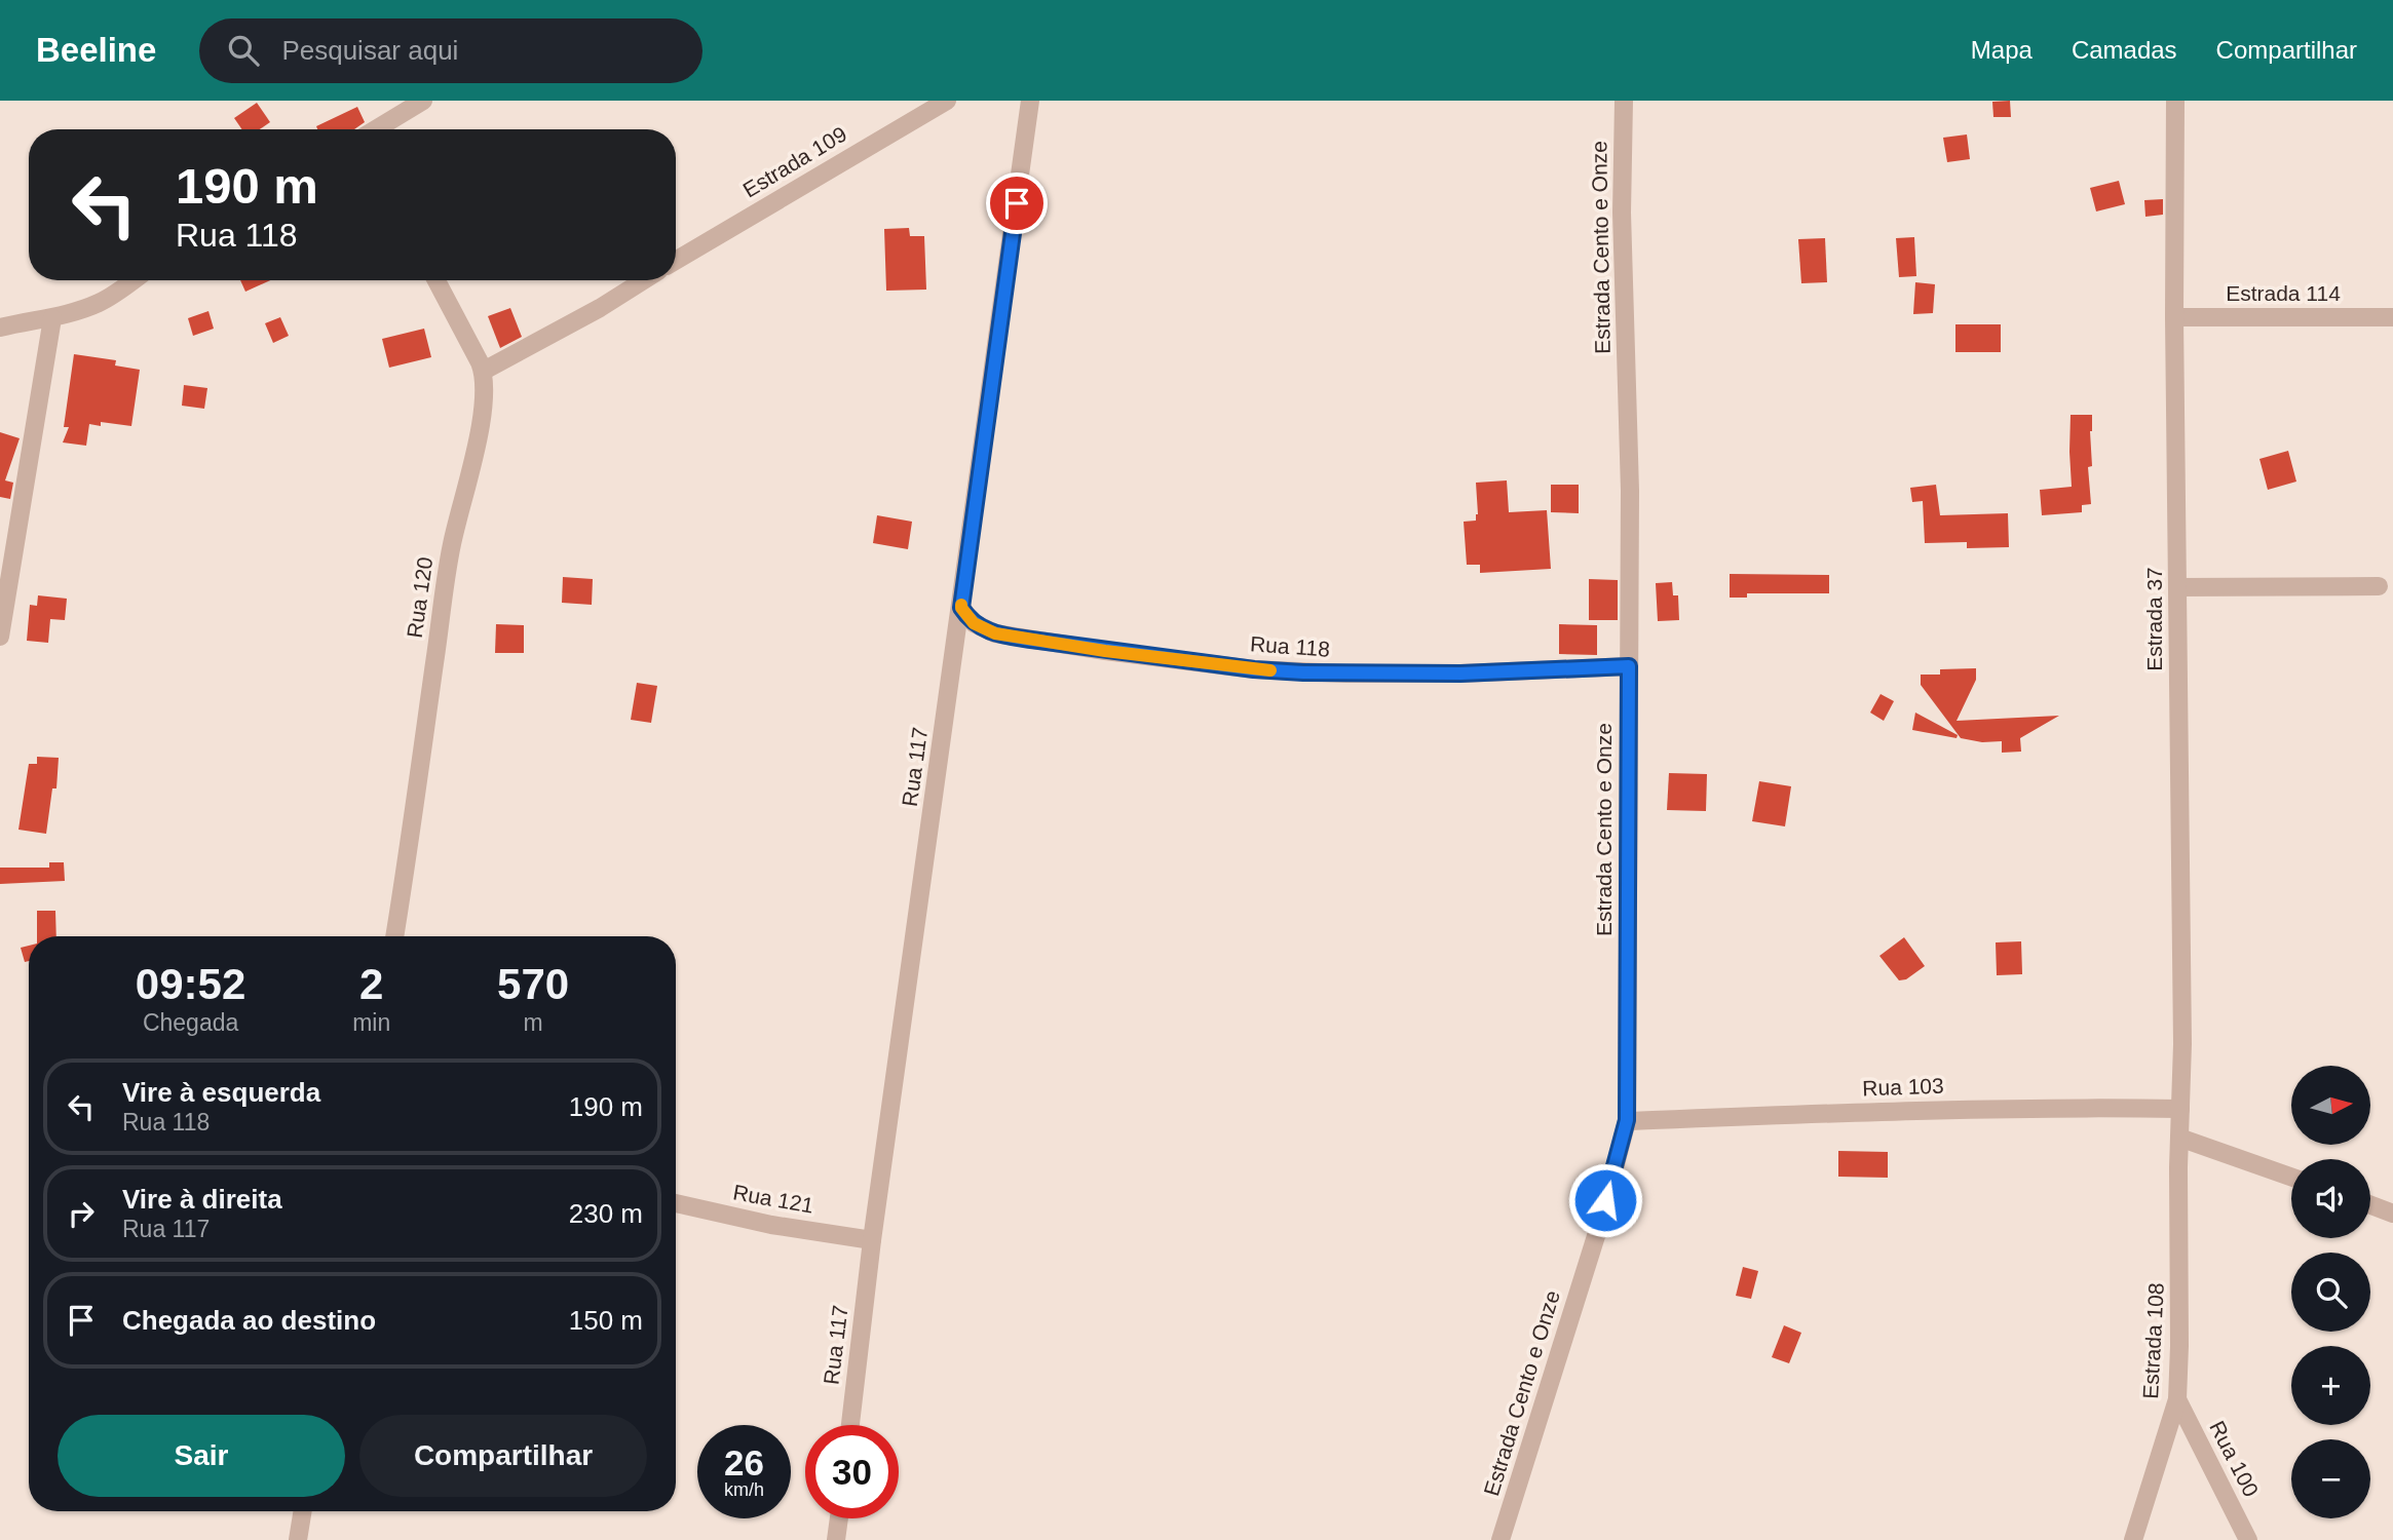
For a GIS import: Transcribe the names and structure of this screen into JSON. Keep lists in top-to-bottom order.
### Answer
{
  "streets": {
    "street": [
      "Estrada 109",
      "Estrada Cento e Onze",
      "Estrada 114",
      "Rua 120",
      "Estrada 37",
      "Rua 118",
      "Rua 117",
      "Rua 103",
      "Rua 121",
      "Estrada 108",
      "Rua 100"
    ]
  },
  "crossings": [
    ["Estrada Cento e Onze", "Rua 118"],
    ["Estrada Cento e Onze", "Rua 103"],
    ["Estrada 114", "Estrada 37"],
    ["Estrada 37", "Rua 103"],
    ["Estrada 37", "Estrada 108"],
    ["Rua 118", "Rua 117"],
    ["Rua 117", "Rua 121"],
    ["Estrada 108", "Rua 100"]
  ],
  "north": "right",
  "page": {
    "header": "Beeline",
    "search": "Pesquisar aqui",
    "nav": ["Mapa", "Camadas", "Compartilhar"],
    "turn": ["190 m", "Rua 118"],
    "eta": [
      "09:52",
      "Chegada",
      "2",
      "min",
      "570",
      "m"
    ],
    "list": [
      {
        "name": "Vire à esquerda",
        "note": "Rua 118",
        "value": "190 m"
      },
      {
        "name": "Vire à direita",
        "note": "Rua 117",
        "value": "230 m"
      },
      {
        "name": "Chegada ao destino",
        "value": "150 m"
      }
    ],
    "map_buttons": ["+", "−"],
    "buttons": ["Sair", "Compartilhar"],
    "speed": "26 km/h",
    "limit": "30"
  }
}
